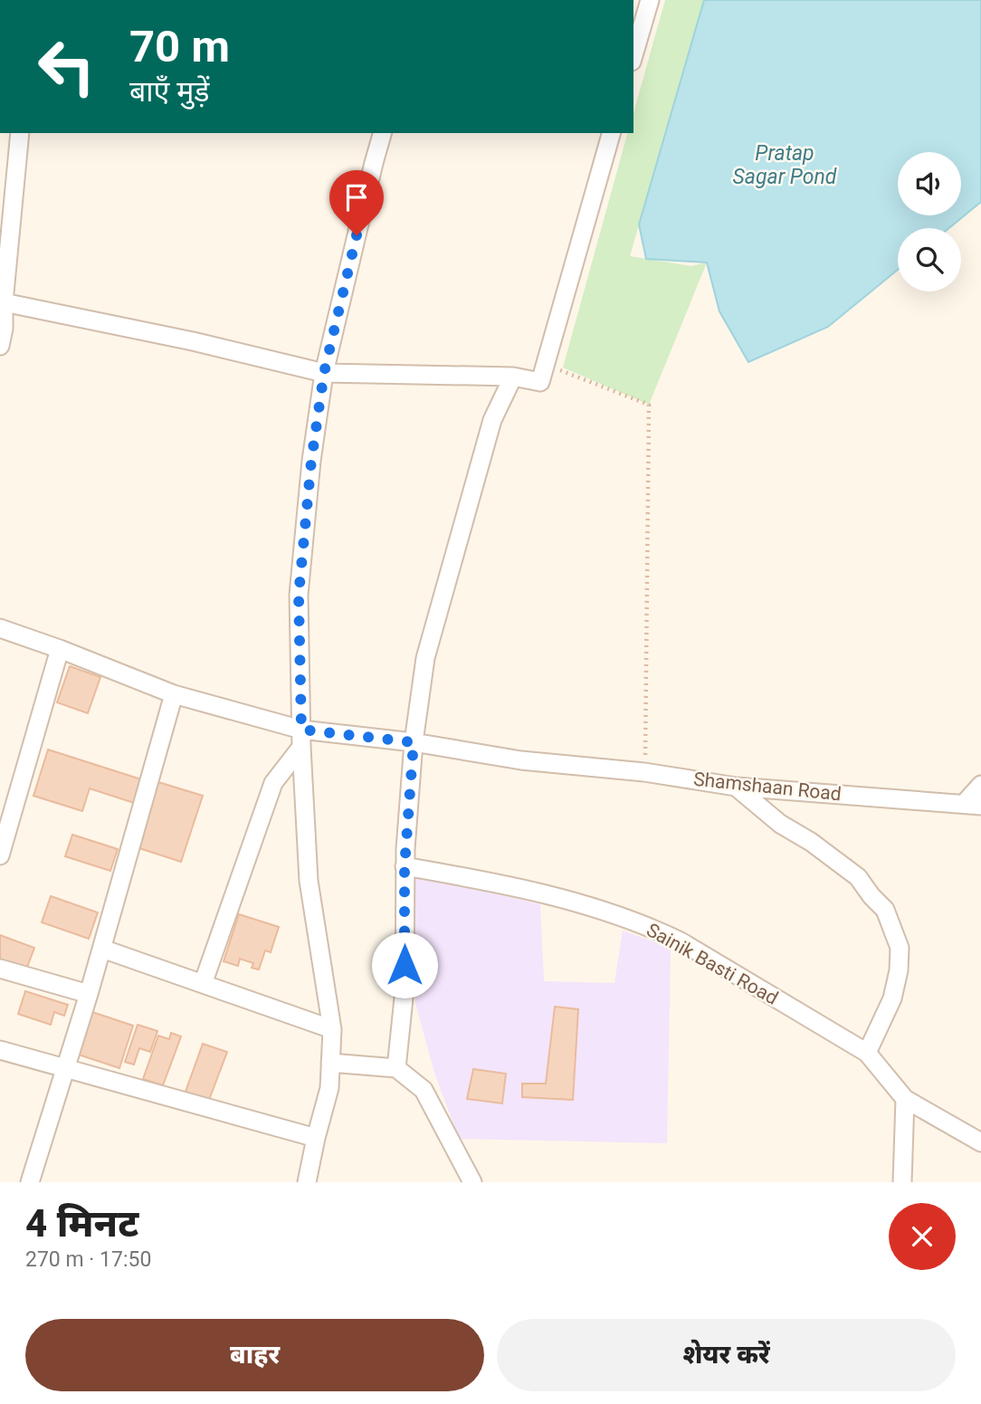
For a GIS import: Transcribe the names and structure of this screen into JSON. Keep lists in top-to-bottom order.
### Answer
{
  "streets": {
    "street": ["Shamshaan Road", "Sainik Basti Road"]
  },
  "water": ["Pratap Sagar Pond"],
  "page": {
    "turn": ["70 m", "बाएँ मुड़ें"],
    "heading": ["4 मिनट", "270 m · 17:50"],
    "buttons": ["बाहर", "शेयर करें"]
  }
}
